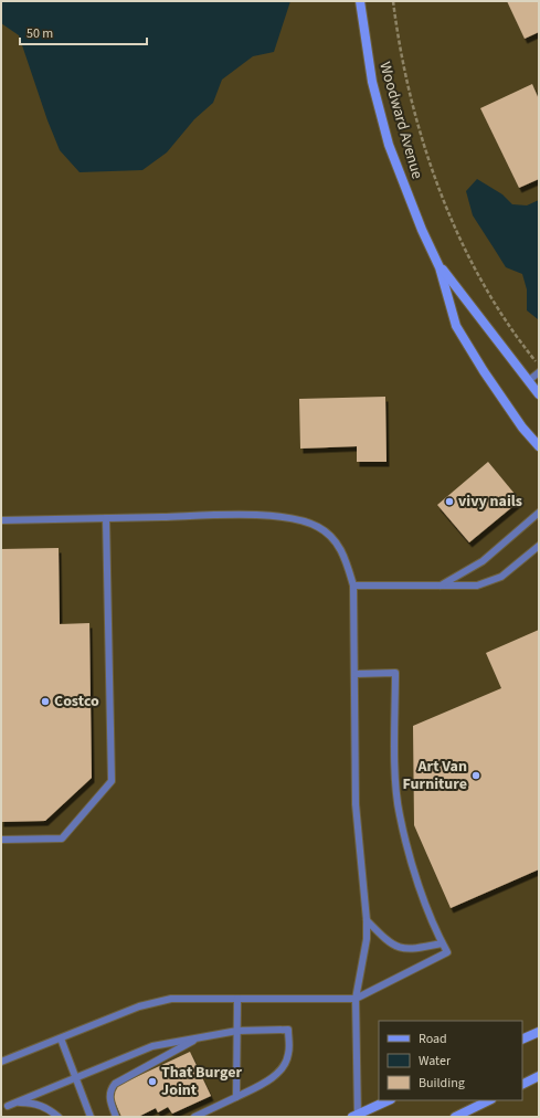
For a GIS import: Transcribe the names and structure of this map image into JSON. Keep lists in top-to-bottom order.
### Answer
{
  "streets": {
    "main road": ["Woodward Avenue"]
  },
  "places": [
    "vivy nails",
    "Costco",
    "Art Van Furniture",
    "That Burger Joint"
  ],
  "legend": ["Road", "Water", "Building"],
  "scale_bar": "50 m"
}
